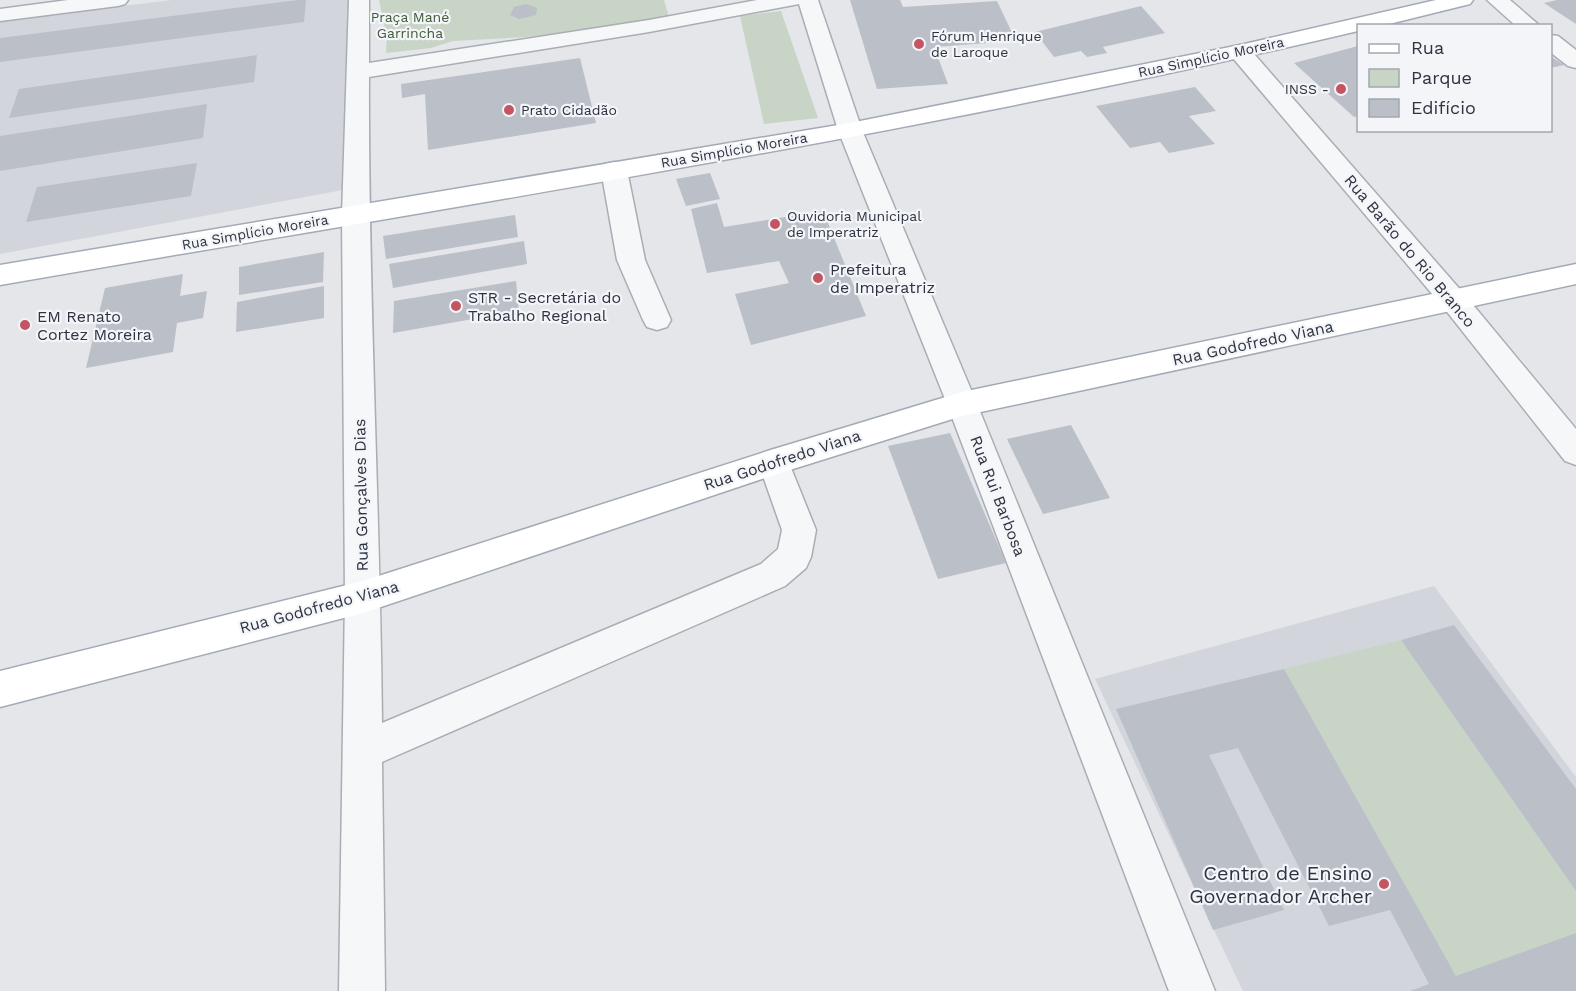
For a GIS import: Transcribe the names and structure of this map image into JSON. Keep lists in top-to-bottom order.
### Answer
{
  "streets": {
    "main road": ["Rua Simplício Moreira", "Rua Godofredo Viana"],
    "street": ["Rua Barão do Rio Branco", "Rua Gonçalves Dias", "Rua Rui Barbosa"]
  },
  "crossings": [
    ["Rua Simplício Moreira", "Rua Barão do Rio Branco"],
    ["Rua Simplício Moreira", "Rua Gonçalves Dias"],
    ["Rua Simplício Moreira", "Rua Rui Barbosa"],
    ["Rua Barão do Rio Branco", "Rua Godofredo Viana"],
    ["Rua Godofredo Viana", "Rua Gonçalves Dias"],
    ["Rua Godofredo Viana", "Rua Rui Barbosa"]
  ],
  "parks": ["Praça Mané Garrincha"],
  "places": [
    "Fórum Henrique de Laroque",
    "INSS -",
    "Prato Cidadão",
    "Ouvidoria Municipal de Imperatriz",
    "Prefeitura de Imperatriz",
    "STR - Secretária do Trabalho Regional",
    "EM Renato Cortez Moreira",
    "Centro de Ensino Governador Archer"
  ],
  "legend": ["Rua", "Parque", "Edifício"]
}
